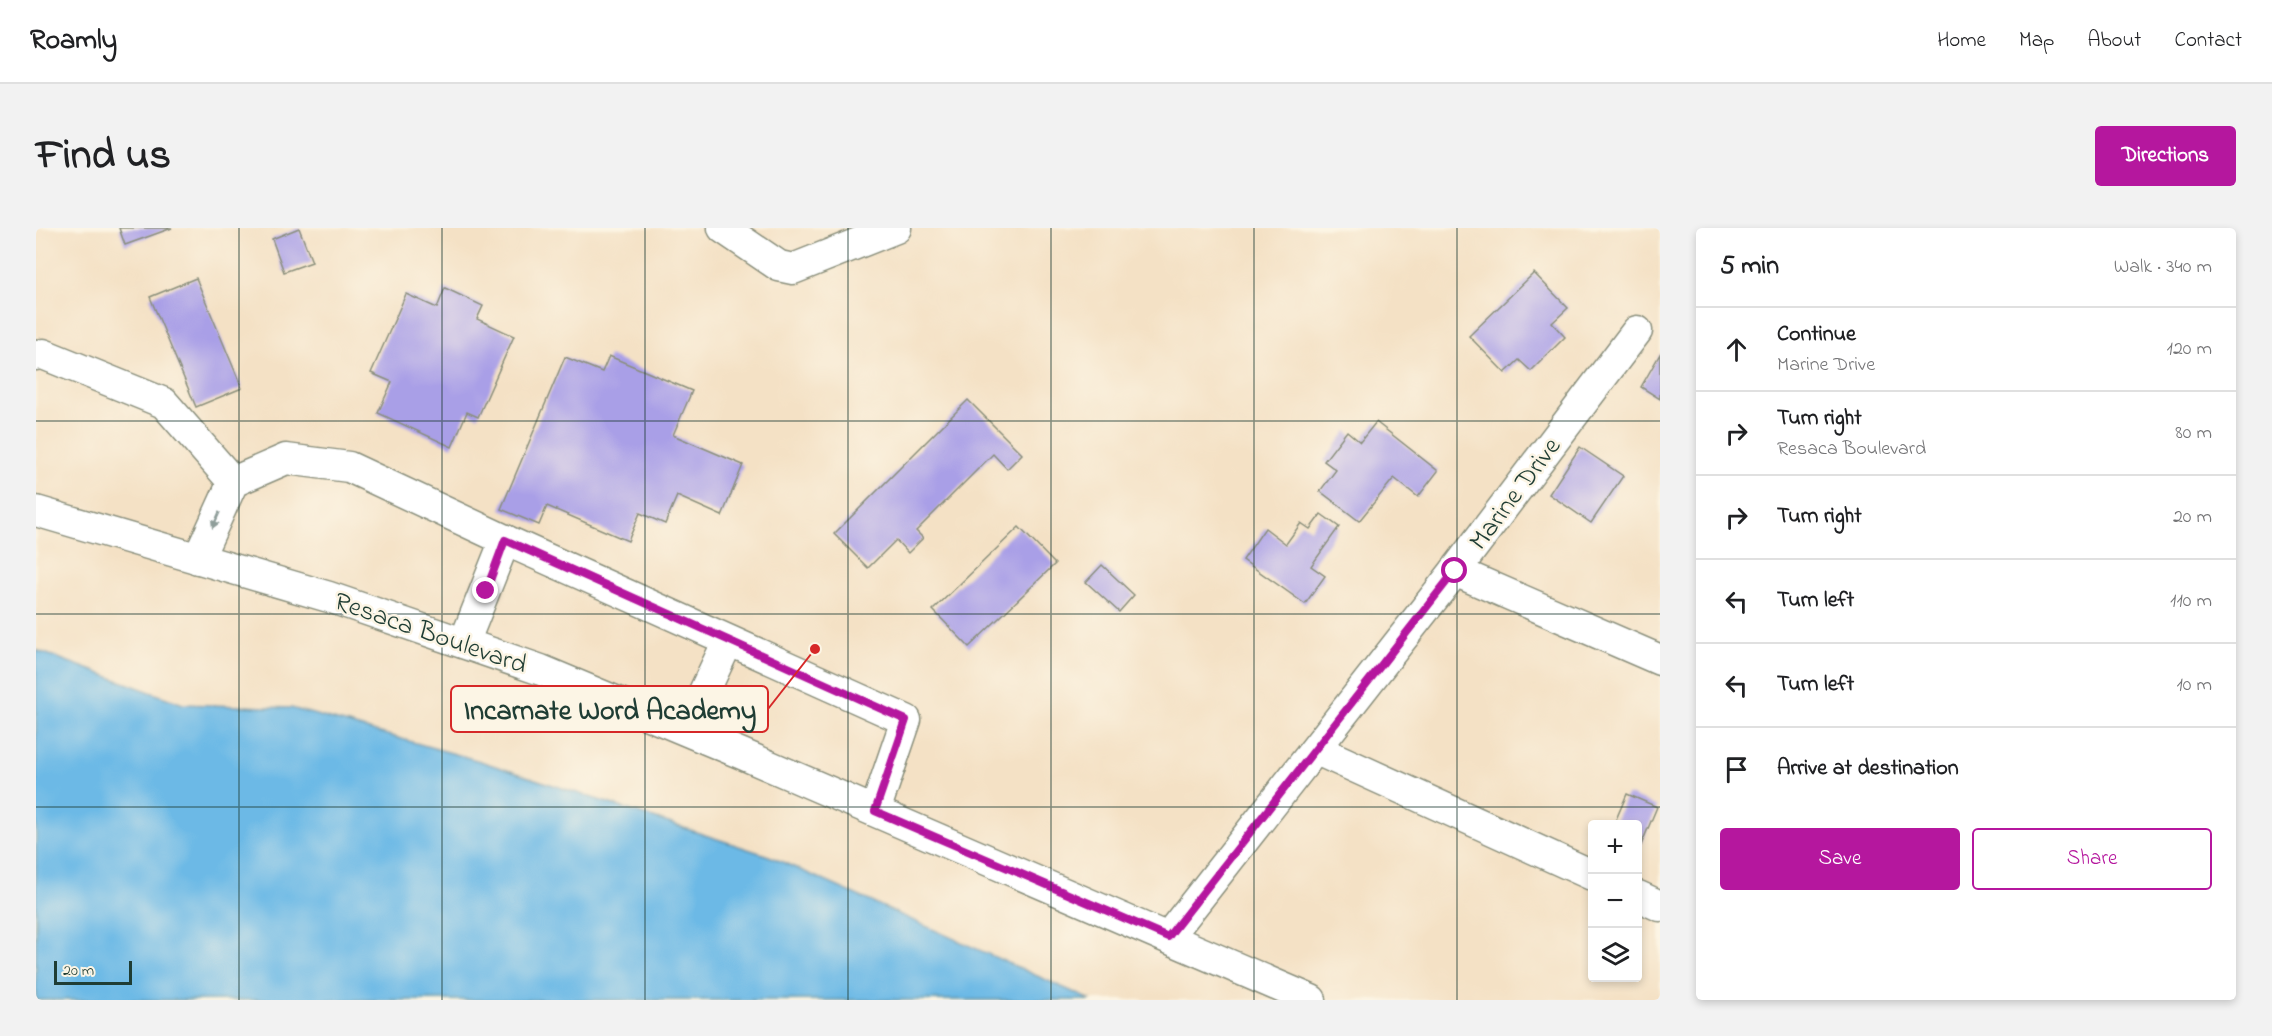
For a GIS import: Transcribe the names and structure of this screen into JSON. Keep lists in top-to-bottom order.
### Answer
{
  "streets": {
    "street": ["Marine Drive", "Resaca Boulevard"]
  },
  "crossings": [
    ["Marine Drive", "Resaca Boulevard"]
  ],
  "places": ["Incarnate Word Academy"],
  "scale_bar": "20 m",
  "page": {
    "header": "Roamly",
    "nav": [
      "Home",
      "Map",
      "About",
      "Contact"
    ],
    "title": "Find us",
    "buttons": [
      "Directions",
      ["Save", "Share"]
    ],
    "heading": ["5 min", "Walk · 340 m"],
    "list": [
      ["Continue", "Marine Drive", "120 m"],
      ["Turn right", "Resaca Boulevard", "80 m"],
      ["Turn right", "20 m"],
      ["Turn left", "110 m"],
      ["Turn left", "10 m"],
      "Arrive at destination"
    ],
    "map_buttons": ["+", "−"],
    "scale": "20 m"
  }
}
